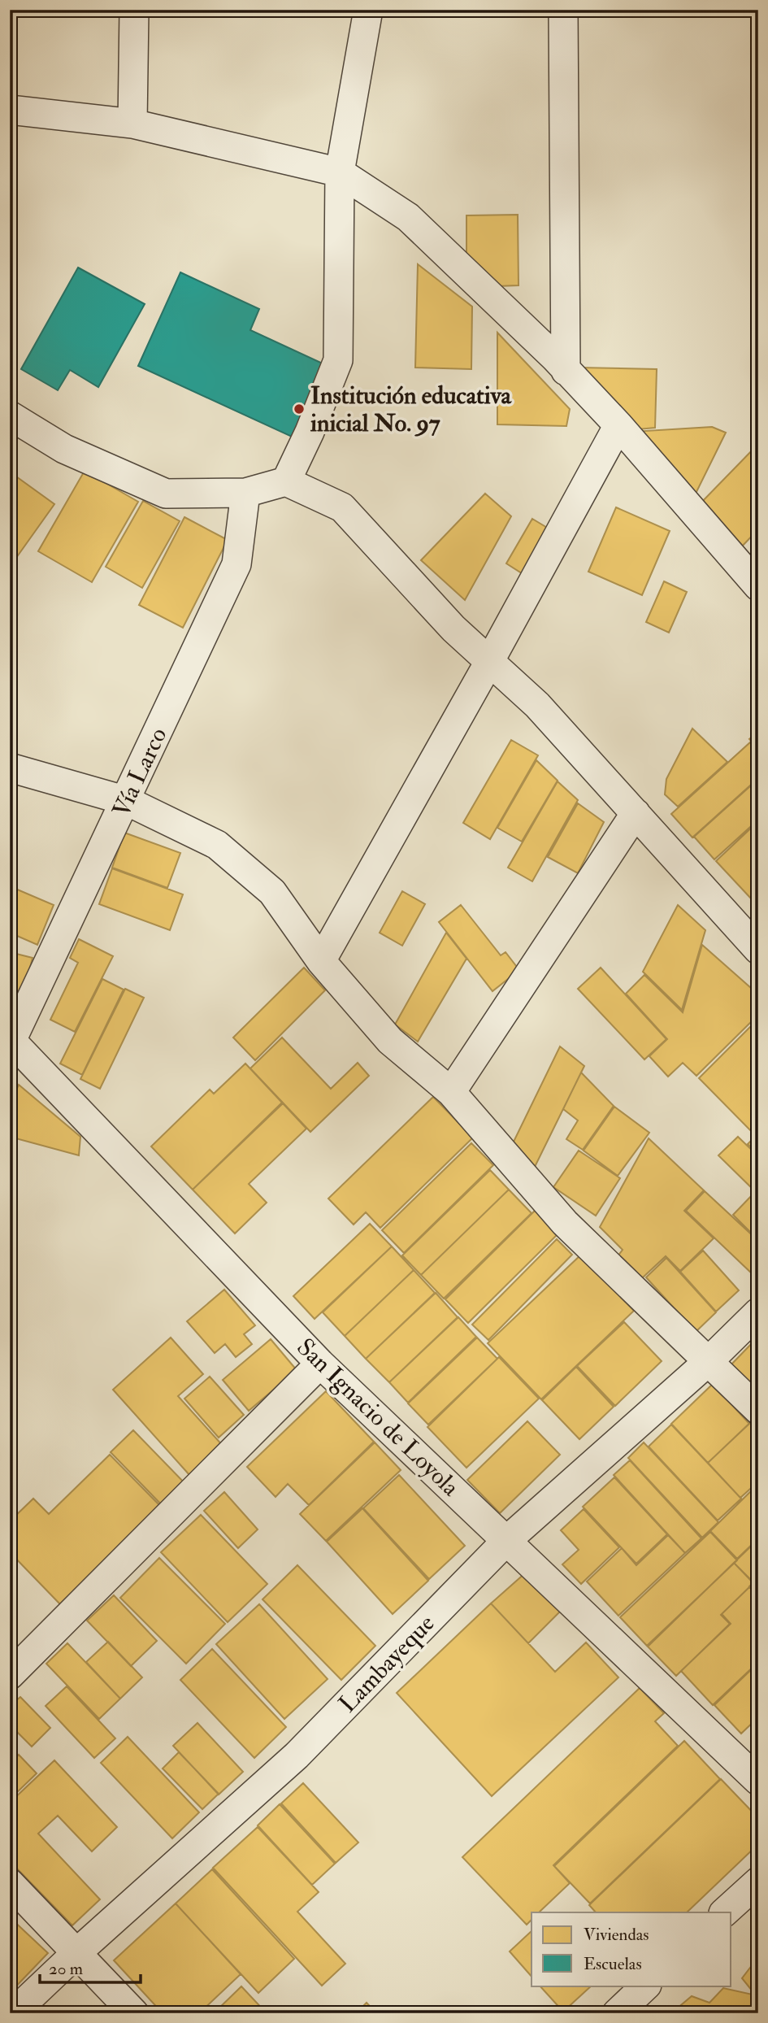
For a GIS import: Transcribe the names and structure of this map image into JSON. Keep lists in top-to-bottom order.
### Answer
{
  "streets": {
    "street": ["Vía Larco", "San Ignacio de Loyola", "Lambayeque"]
  },
  "crossings": [
    ["Vía Larco", "San Ignacio de Loyola"],
    ["San Ignacio de Loyola", "Lambayeque"]
  ],
  "places": ["Institución educativa inicial No. 97"],
  "legend": ["Viviendas", "Escuelas"],
  "scale_bar": "20 m"
}
